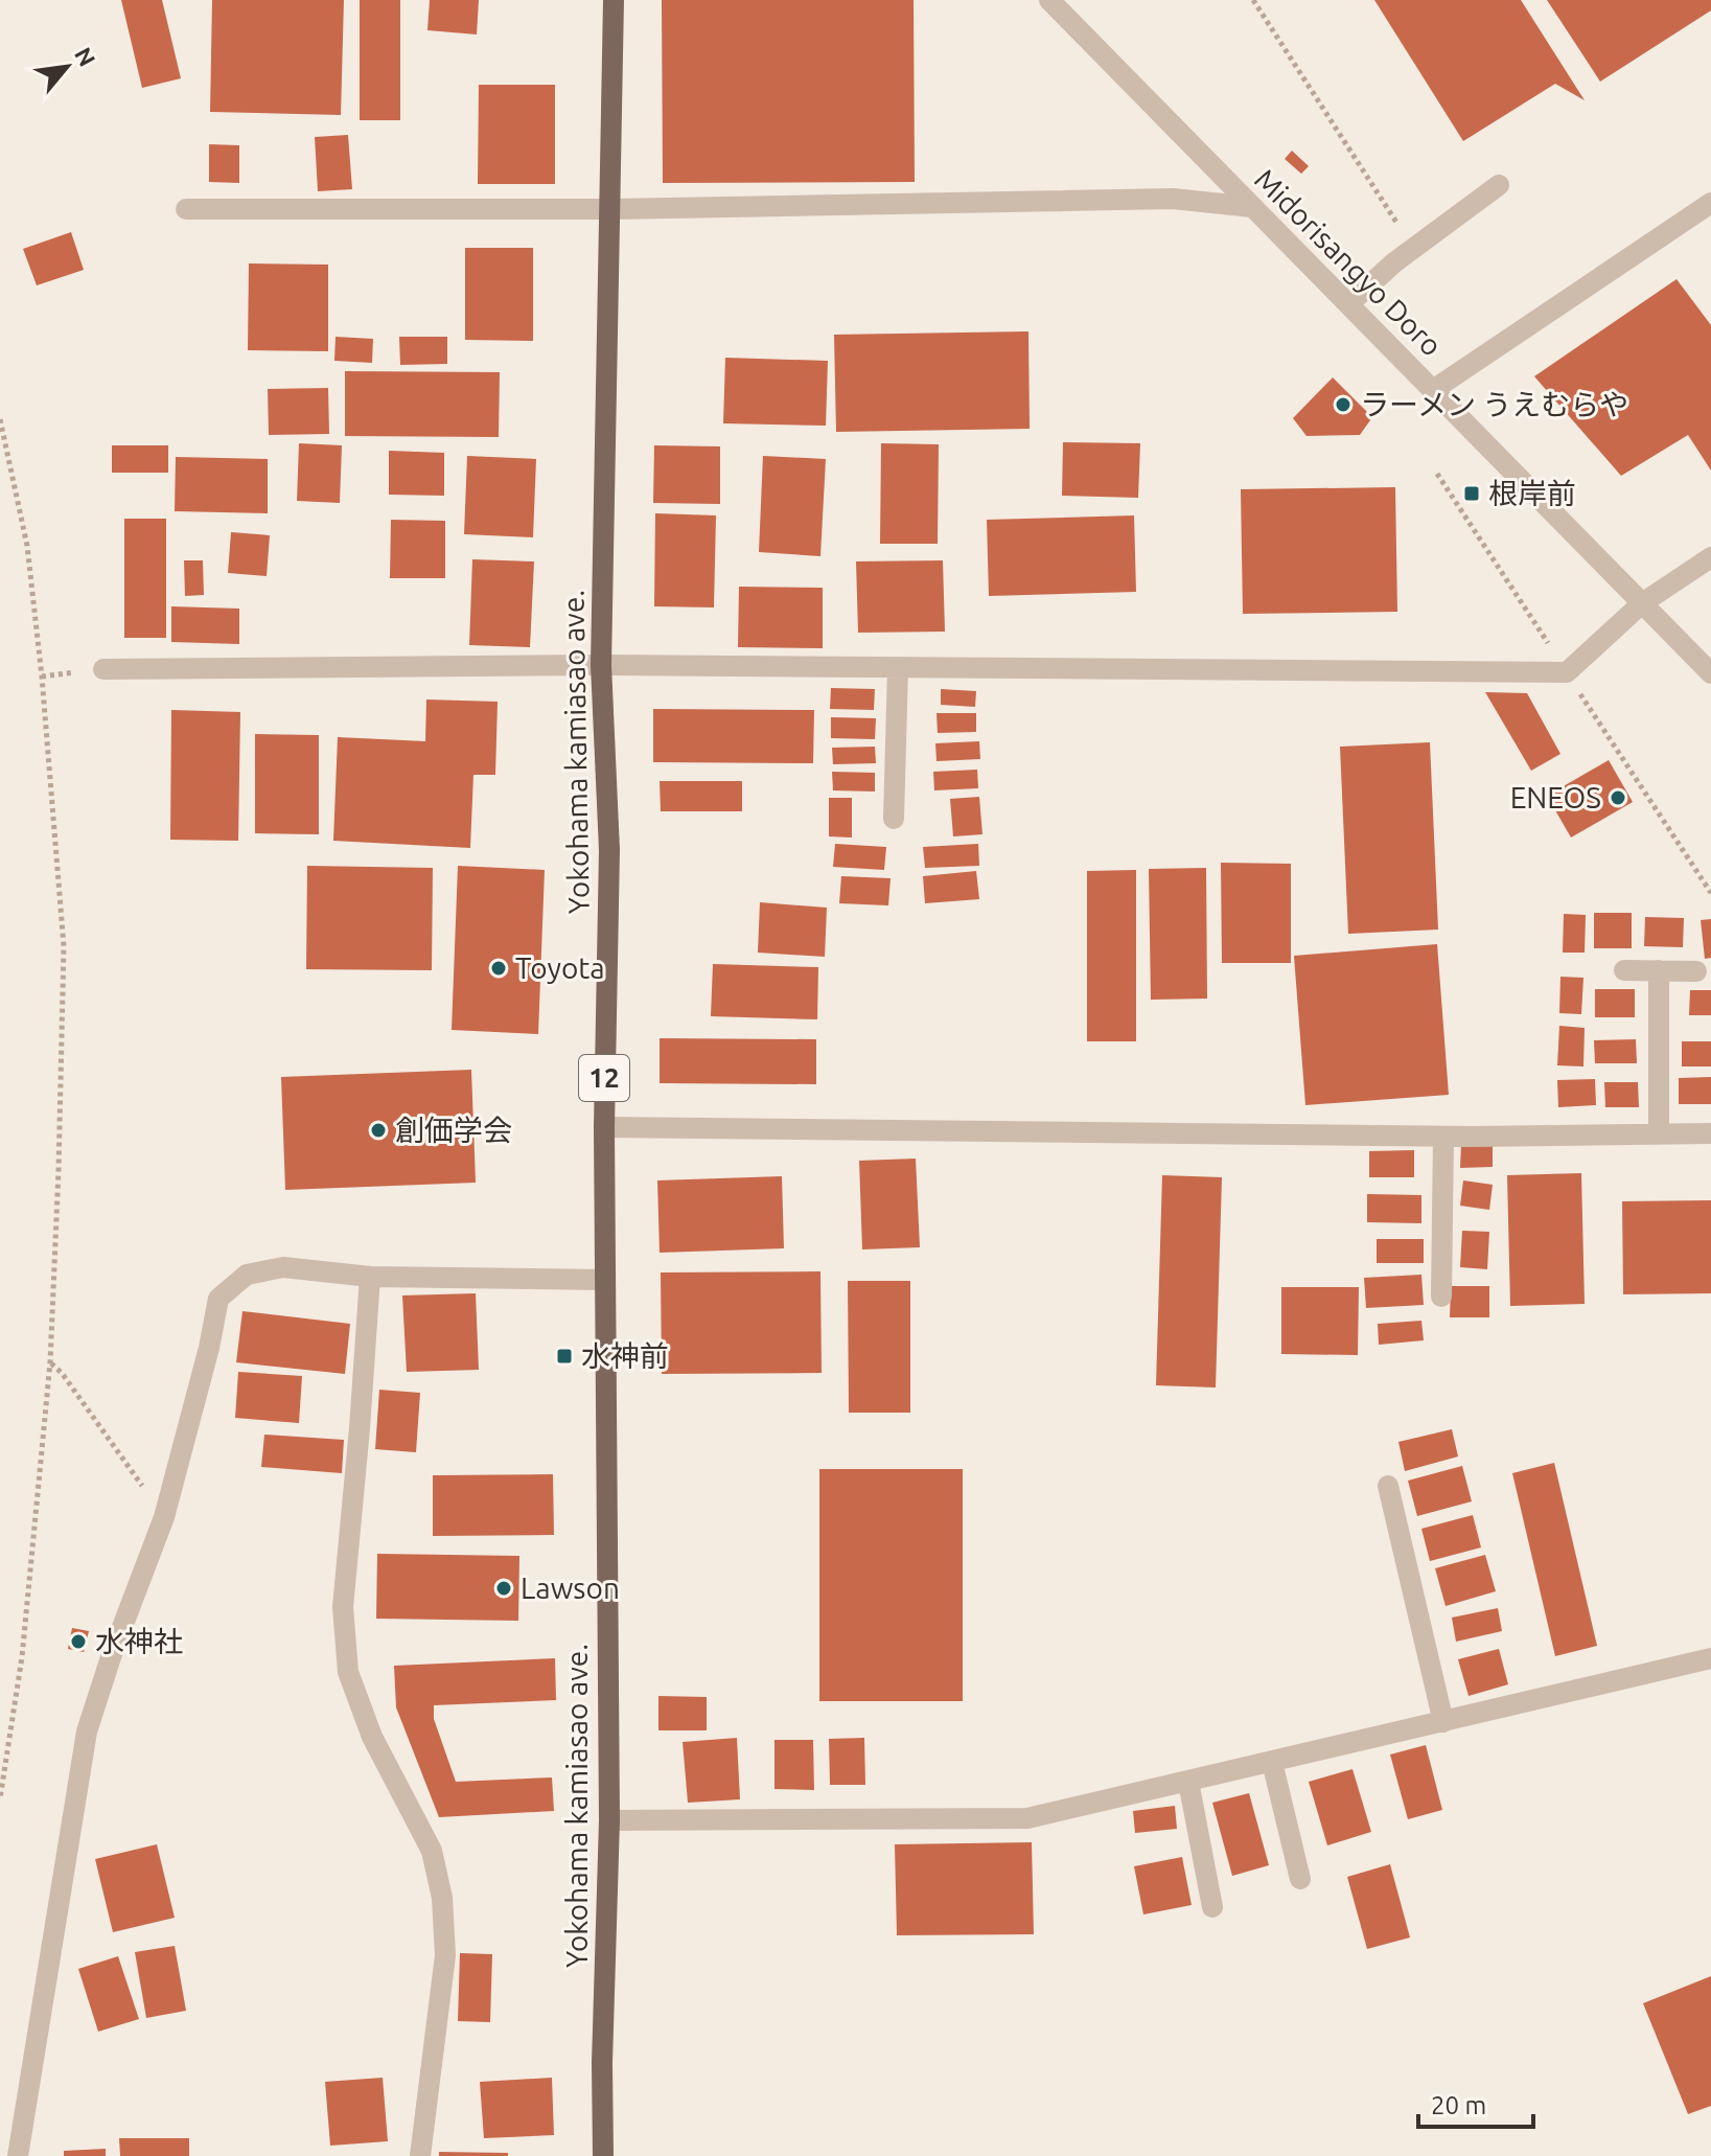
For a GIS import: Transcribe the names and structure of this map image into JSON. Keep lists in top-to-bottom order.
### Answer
{
  "streets": {
    "main road": ["Yokohama kamiasao ave.", "12"],
    "street": ["Midorisangyo Doro"]
  },
  "places": {
    "other": [
      "ラーメン うえむらや",
      "ENEOS",
      "Toyota",
      "創価学会",
      "Lawson",
      "水神社"
    ],
    "transit": ["根岸前", "水神前"]
  },
  "scale_bar": "20 m",
  "north": "top right"
}
